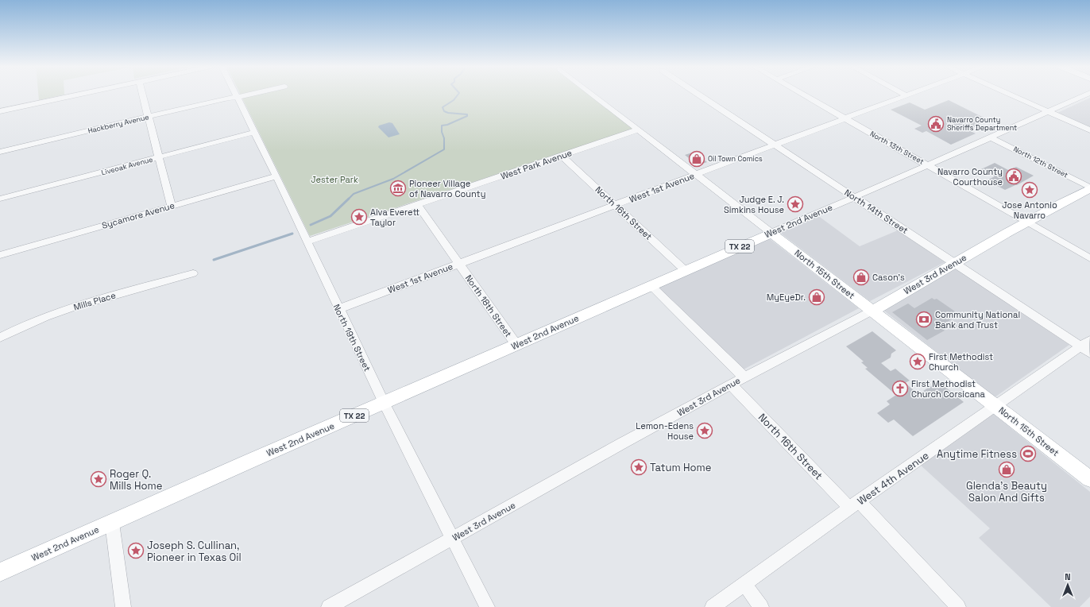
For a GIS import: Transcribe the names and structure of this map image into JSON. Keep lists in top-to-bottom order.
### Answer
{
  "streets": {
    "main road": [
      "West 2nd Avenue",
      "TX 22",
      "North 15th Street",
      "West 3rd Avenue"
    ],
    "street": [
      "Hackberry Avenue",
      "North 13th Street",
      "North 12th Street",
      "West Park Avenue",
      "Liveoak Avenue",
      "West 1st Avenue",
      "North 14th Street",
      "North 16th Street",
      "Sycamore Avenue",
      "Mills Place",
      "North 18th Street",
      "North 19th Street",
      "West 4th Avenue"
    ]
  },
  "crossings": [
    ["Hackberry Avenue", "North 19th Street"],
    ["North 13th Street", "West 1st Avenue"],
    ["North 13th Street", "West 2nd Avenue"],
    ["North 13th Street", "West 3rd Avenue"],
    ["North 12th Street", "West 2nd Avenue"],
    ["North 12th Street", "West 3rd Avenue"],
    ["West Park Avenue", "North 16th Street"],
    ["West Park Avenue", "North 15th Street"],
    ["West Park Avenue", "North 18th Street"],
    ["West Park Avenue", "North 19th Street"],
    ["Liveoak Avenue", "North 19th Street"],
    ["West 1st Avenue", "North 14th Street"],
    ["West 1st Avenue", "North 16th Street"],
    ["West 1st Avenue", "North 15th Street"],
    ["West 1st Avenue", "North 18th Street"],
    ["West 1st Avenue", "North 19th Street"],
    ["North 14th Street", "West 2nd Avenue"],
    ["North 14th Street", "West 3rd Avenue"],
    ["North 14th Street", "West 4th Avenue"],
    ["North 16th Street", "West 2nd Avenue"],
    ["North 16th Street", "West 3rd Avenue"],
    ["North 16th Street", "West 4th Avenue"],
    ["Sycamore Avenue", "North 19th Street"],
    ["West 2nd Avenue", "North 15th Street"],
    ["West 2nd Avenue", "North 18th Street"],
    ["West 2nd Avenue", "North 19th Street"],
    ["North 15th Street", "West 3rd Avenue"],
    ["North 15th Street", "West 4th Avenue"],
    ["West 3rd Avenue", "North 19th Street"]
  ],
  "parks": ["Jester Park"],
  "places": {
    "public building": ["Navarro County Sheriffs Department", "Navarro County Courthouse"],
    "shop": [
      "Oil Town Comics",
      "Cason's",
      "MyEyeDr.",
      "Glenda's Beauty Salon And Gifts"
    ],
    "museum": ["Pioneer Village of Navarro County"],
    "place": [
      "Jose Antonio Navarro",
      "Judge E. J. Simkins House",
      "Alva Everett Taylor",
      "First Methodist Church",
      "Lemon-Edens House",
      "Tatum Home",
      "Roger Q. Mills Home",
      "Joseph S. Cullinan, Pioneer in Texas Oil"
    ],
    "bank": ["Community National Bank and Trust"],
    "church": ["First Methodist Church Corsicana"],
    "sports": ["Anytime Fitness"]
  },
  "north": "top"
}
